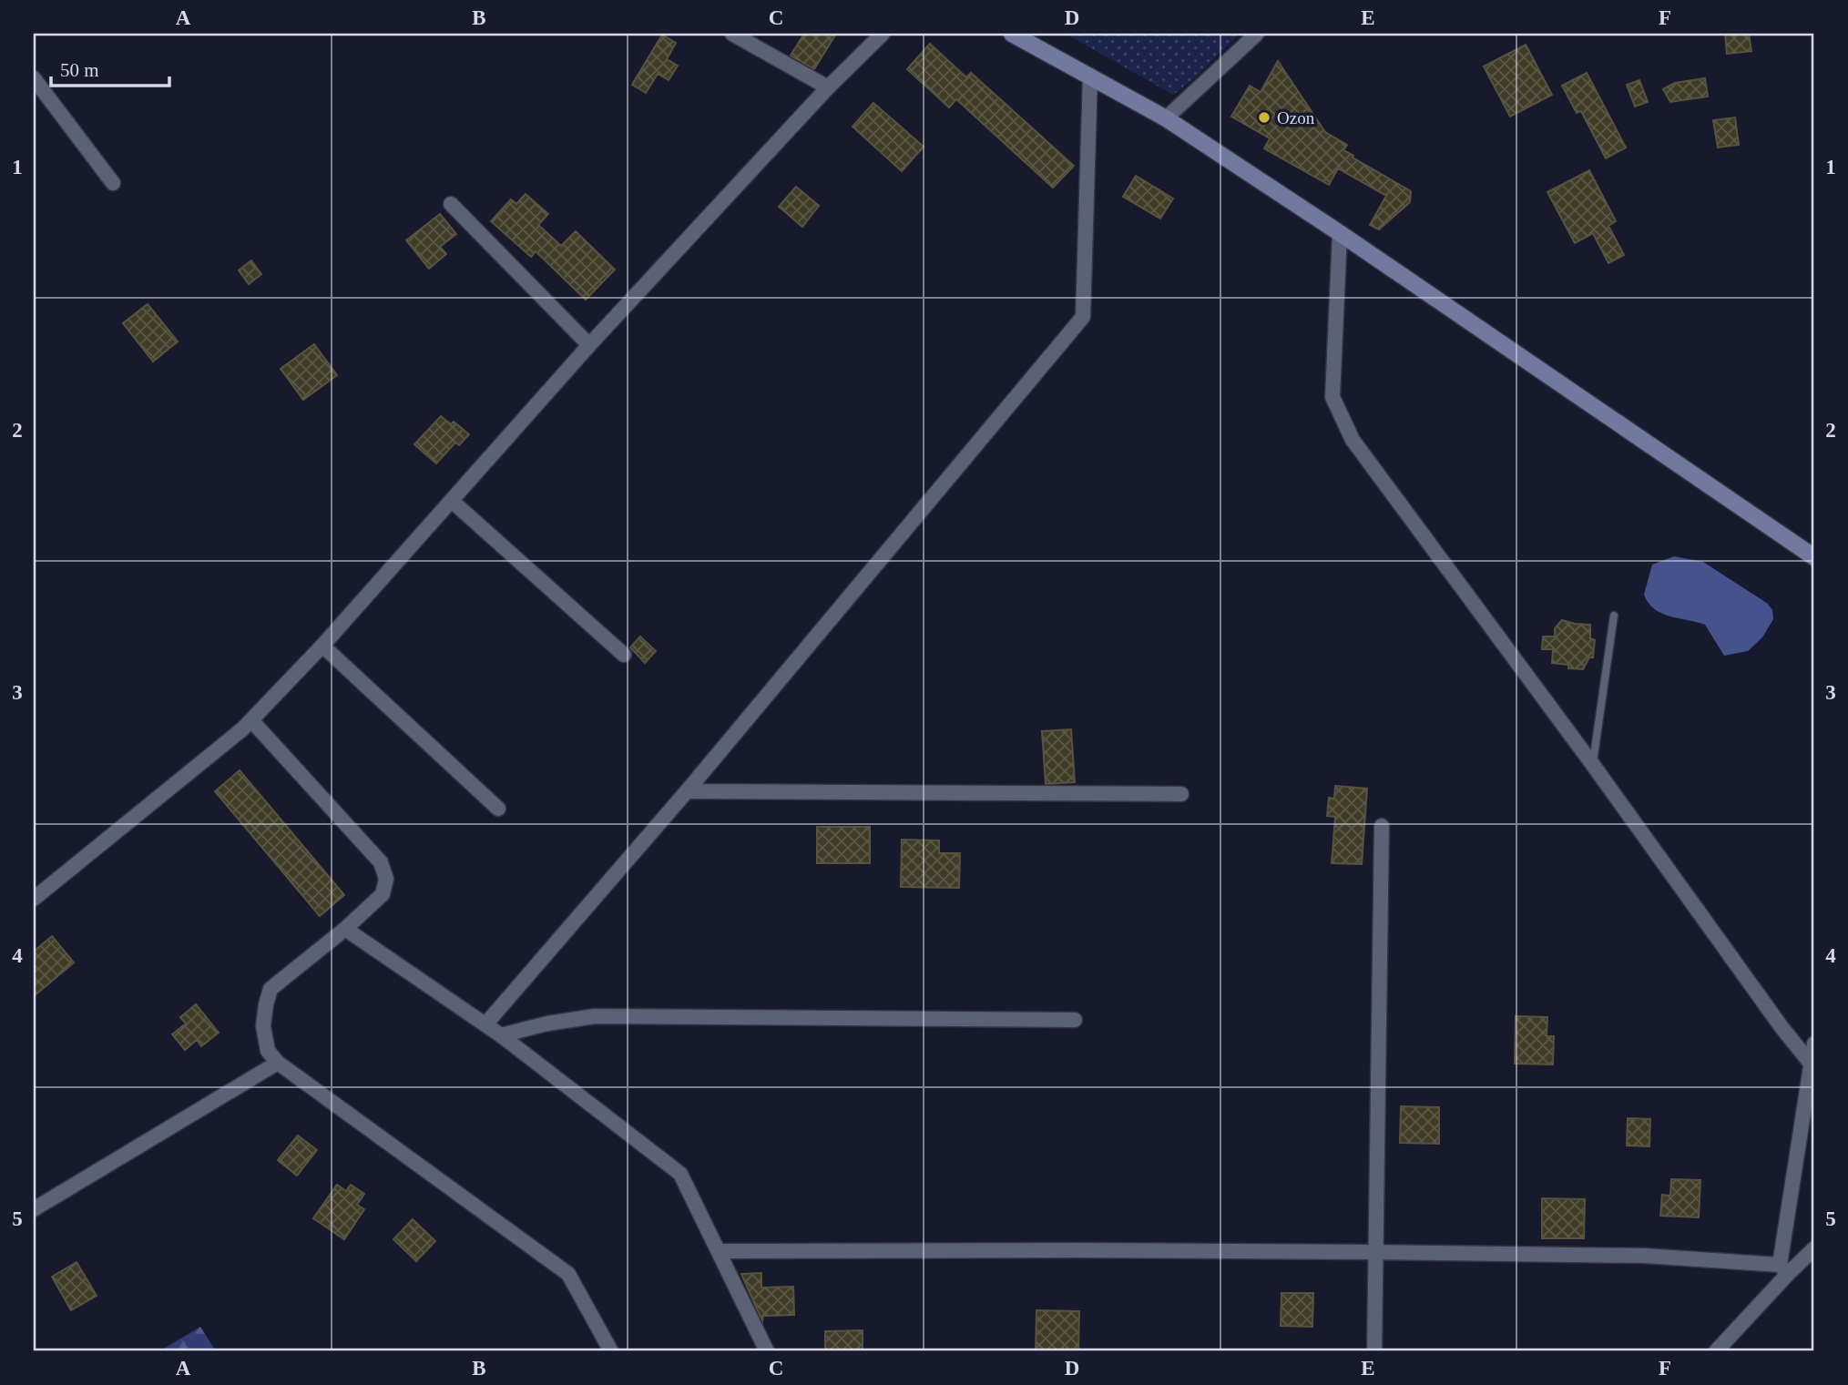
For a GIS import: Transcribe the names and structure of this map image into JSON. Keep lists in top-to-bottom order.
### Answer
{
  "places": ["Ozon"],
  "scale_bar": "50 m",
  "grid": {
    "columns": [
      "A",
      "B",
      "C",
      "D",
      "E",
      "F"
    ],
    "rows": [
      "1",
      "2",
      "3",
      "4",
      "5"
    ]
  }
}
